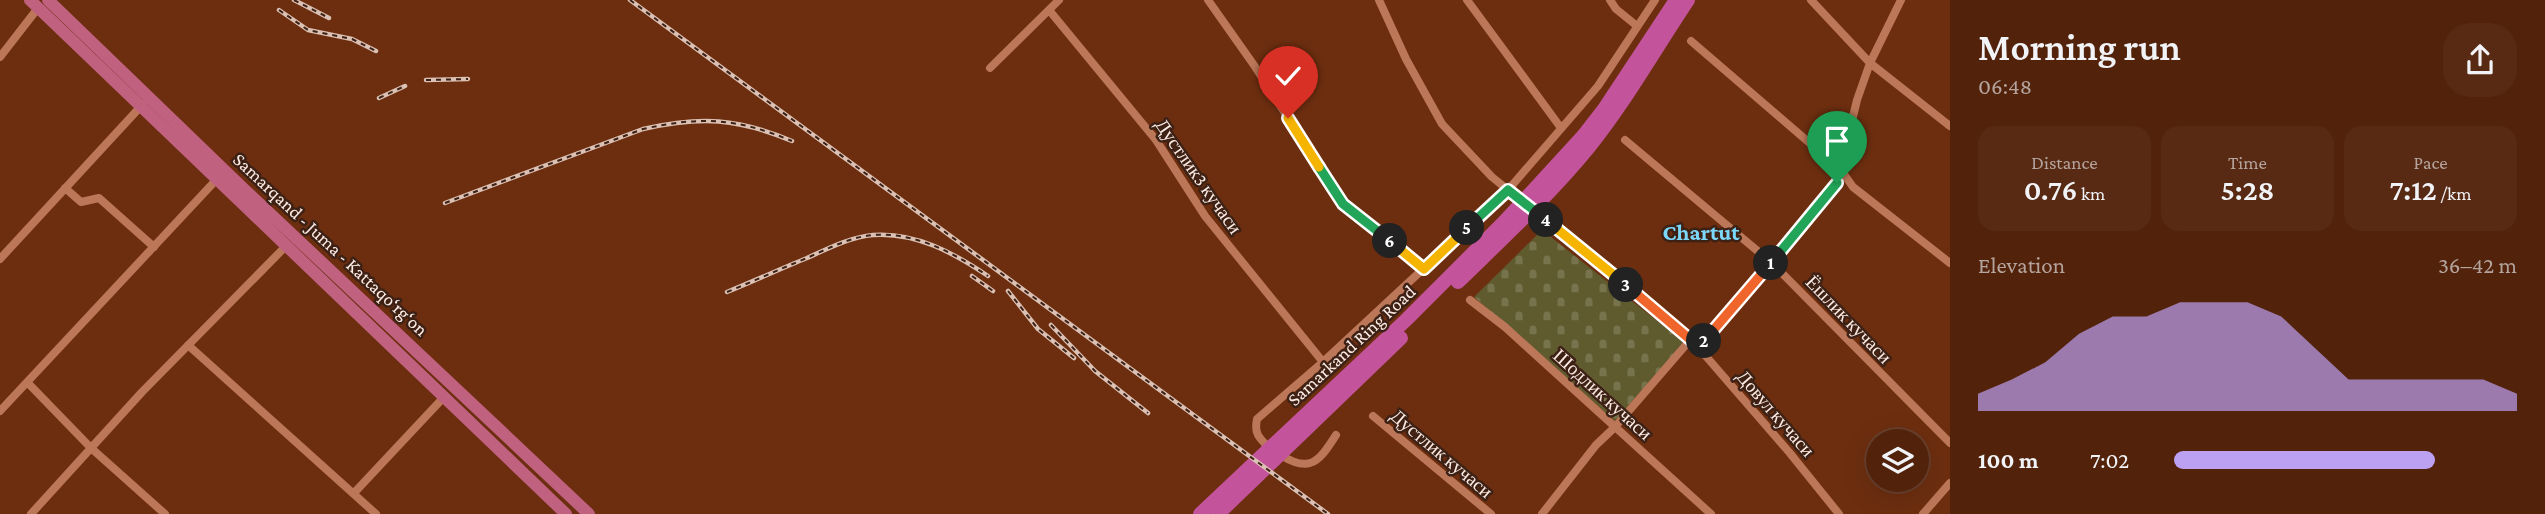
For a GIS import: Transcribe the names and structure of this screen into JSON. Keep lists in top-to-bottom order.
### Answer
{
  "streets": {
    "highway": ["Samarkand Ring Road"],
    "main road": ["Samarqand - Juma - Kattaqo‘rg‘on"],
    "street": [
      "Дустлик3 кучаси",
      "Ёшлик кучаси",
      "Шодлик кучаси",
      "Довул кучаси",
      "Дустлик кучаси"
    ]
  },
  "districts": ["Chartut"],
  "page": {
    "heading": ["Morning run", "06:48"],
    "stats": [
      ["Distance", "0.76 km"],
      ["Time", "5:28"],
      ["Pace", "7:12 /km"]
    ],
    "pins": [
      "4",
      "5",
      "6",
      "1",
      "3",
      "2"
    ],
    "chart": ["Elevation", "36–42 m"],
    "list": [
      {
        "name": "100 m",
        "note": "7:02"
      }
    ]
  }
}
